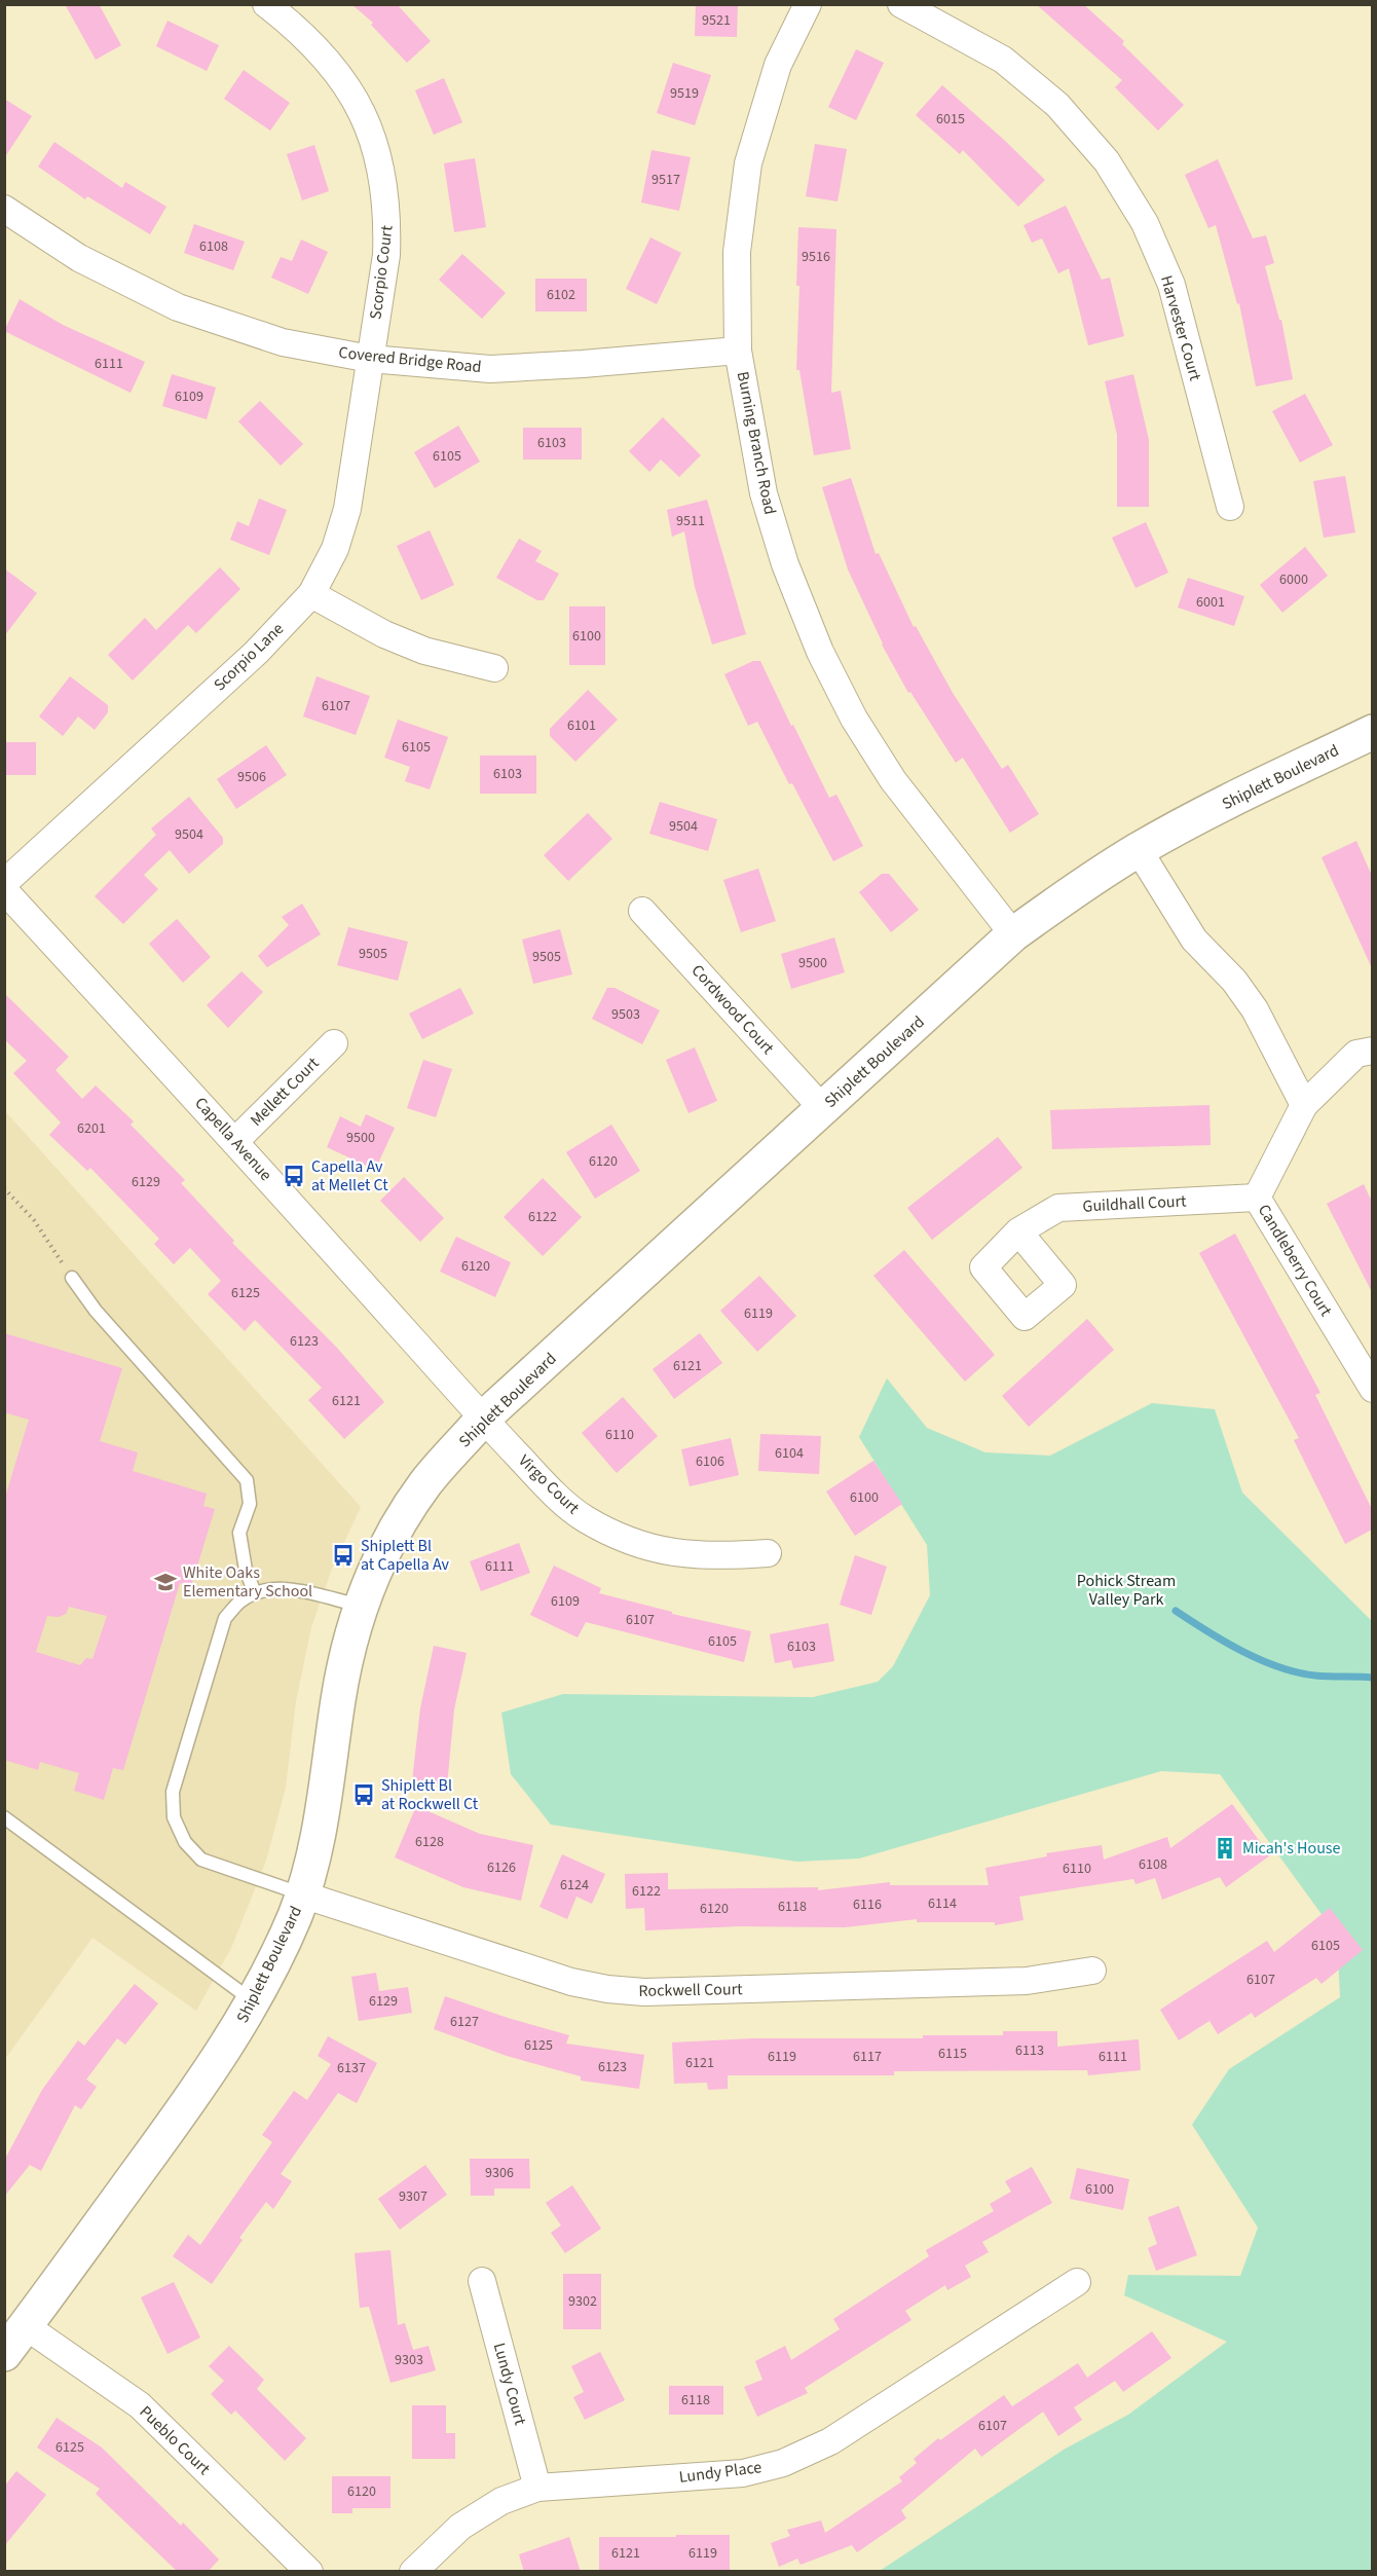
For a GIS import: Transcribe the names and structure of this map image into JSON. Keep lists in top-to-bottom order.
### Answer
{
  "streets": {
    "street": [
      "Scorpio Court",
      "Harvester Court",
      "Covered Bridge Road",
      "Burning Branch Road",
      "Scorpio Lane",
      "Shiplett Boulevard",
      "Cordwood Court",
      "Mellett Court",
      "Capella Avenue",
      "Guildhall Court",
      "Candleberry Court",
      "Virgo Court",
      "Rockwell Court",
      "Lundy Court",
      "Pueblo Court",
      "Lundy Place"
    ]
  },
  "crossings": [
    ["Scorpio Court", "Covered Bridge Road"],
    ["Scorpio Court", "Scorpio Lane"],
    ["Covered Bridge Road", "Burning Branch Road"],
    ["Covered Bridge Road", "Scorpio Lane"],
    ["Burning Branch Road", "Shiplett Boulevard"],
    ["Shiplett Boulevard", "Cordwood Court"],
    ["Shiplett Boulevard", "Capella Avenue"],
    ["Shiplett Boulevard", "Virgo Court"],
    ["Shiplett Boulevard", "Rockwell Court"],
    ["Shiplett Boulevard", "Pueblo Court"],
    ["Mellett Court", "Capella Avenue"],
    ["Capella Avenue", "Virgo Court"],
    ["Guildhall Court", "Candleberry Court"],
    ["Lundy Court", "Lundy Place"]
  ],
  "parks": ["Pohick Stream Valley Park"],
  "places": {
    "bus stop": ["Capella Av at Mellet Ct", "Shiplett Bl at Capella Av", "Shiplett Bl at Rockwell Ct"],
    "school or university": ["White Oaks Elementary School"],
    "building": ["Micah's House"]
  },
  "house_numbers": [
    "9521",
    "9519",
    "6015",
    "9517",
    "6108",
    "9516",
    "6102",
    "6111",
    "6109",
    "6103",
    "6105",
    "9511",
    "6000",
    "6001",
    "6100",
    "6107",
    "6101",
    "6105",
    "6103",
    "9506",
    "9504",
    "9504",
    "9505",
    "9505",
    "9500",
    "9503",
    "6201",
    "9500",
    "6120",
    "6129",
    "6122",
    "6120",
    "6125",
    "6119",
    "6123",
    "6121",
    "6121",
    "6110",
    "6104",
    "6106",
    "6100",
    "6111",
    "6109",
    "6107",
    "6105",
    "6103",
    "6128",
    "6108",
    "6126",
    "6110",
    "6124",
    "6122",
    "6114",
    "6116",
    "6118",
    "6120",
    "6105",
    "6107",
    "6129",
    "6127",
    "6125",
    "6113",
    "6115",
    "6119",
    "6117",
    "6111",
    "6121",
    "6123",
    "6137",
    "9306",
    "6100",
    "9307",
    "9302",
    "9303",
    "6118",
    "6107",
    "6125",
    "6120",
    "6121",
    "6119"
  ]
}
